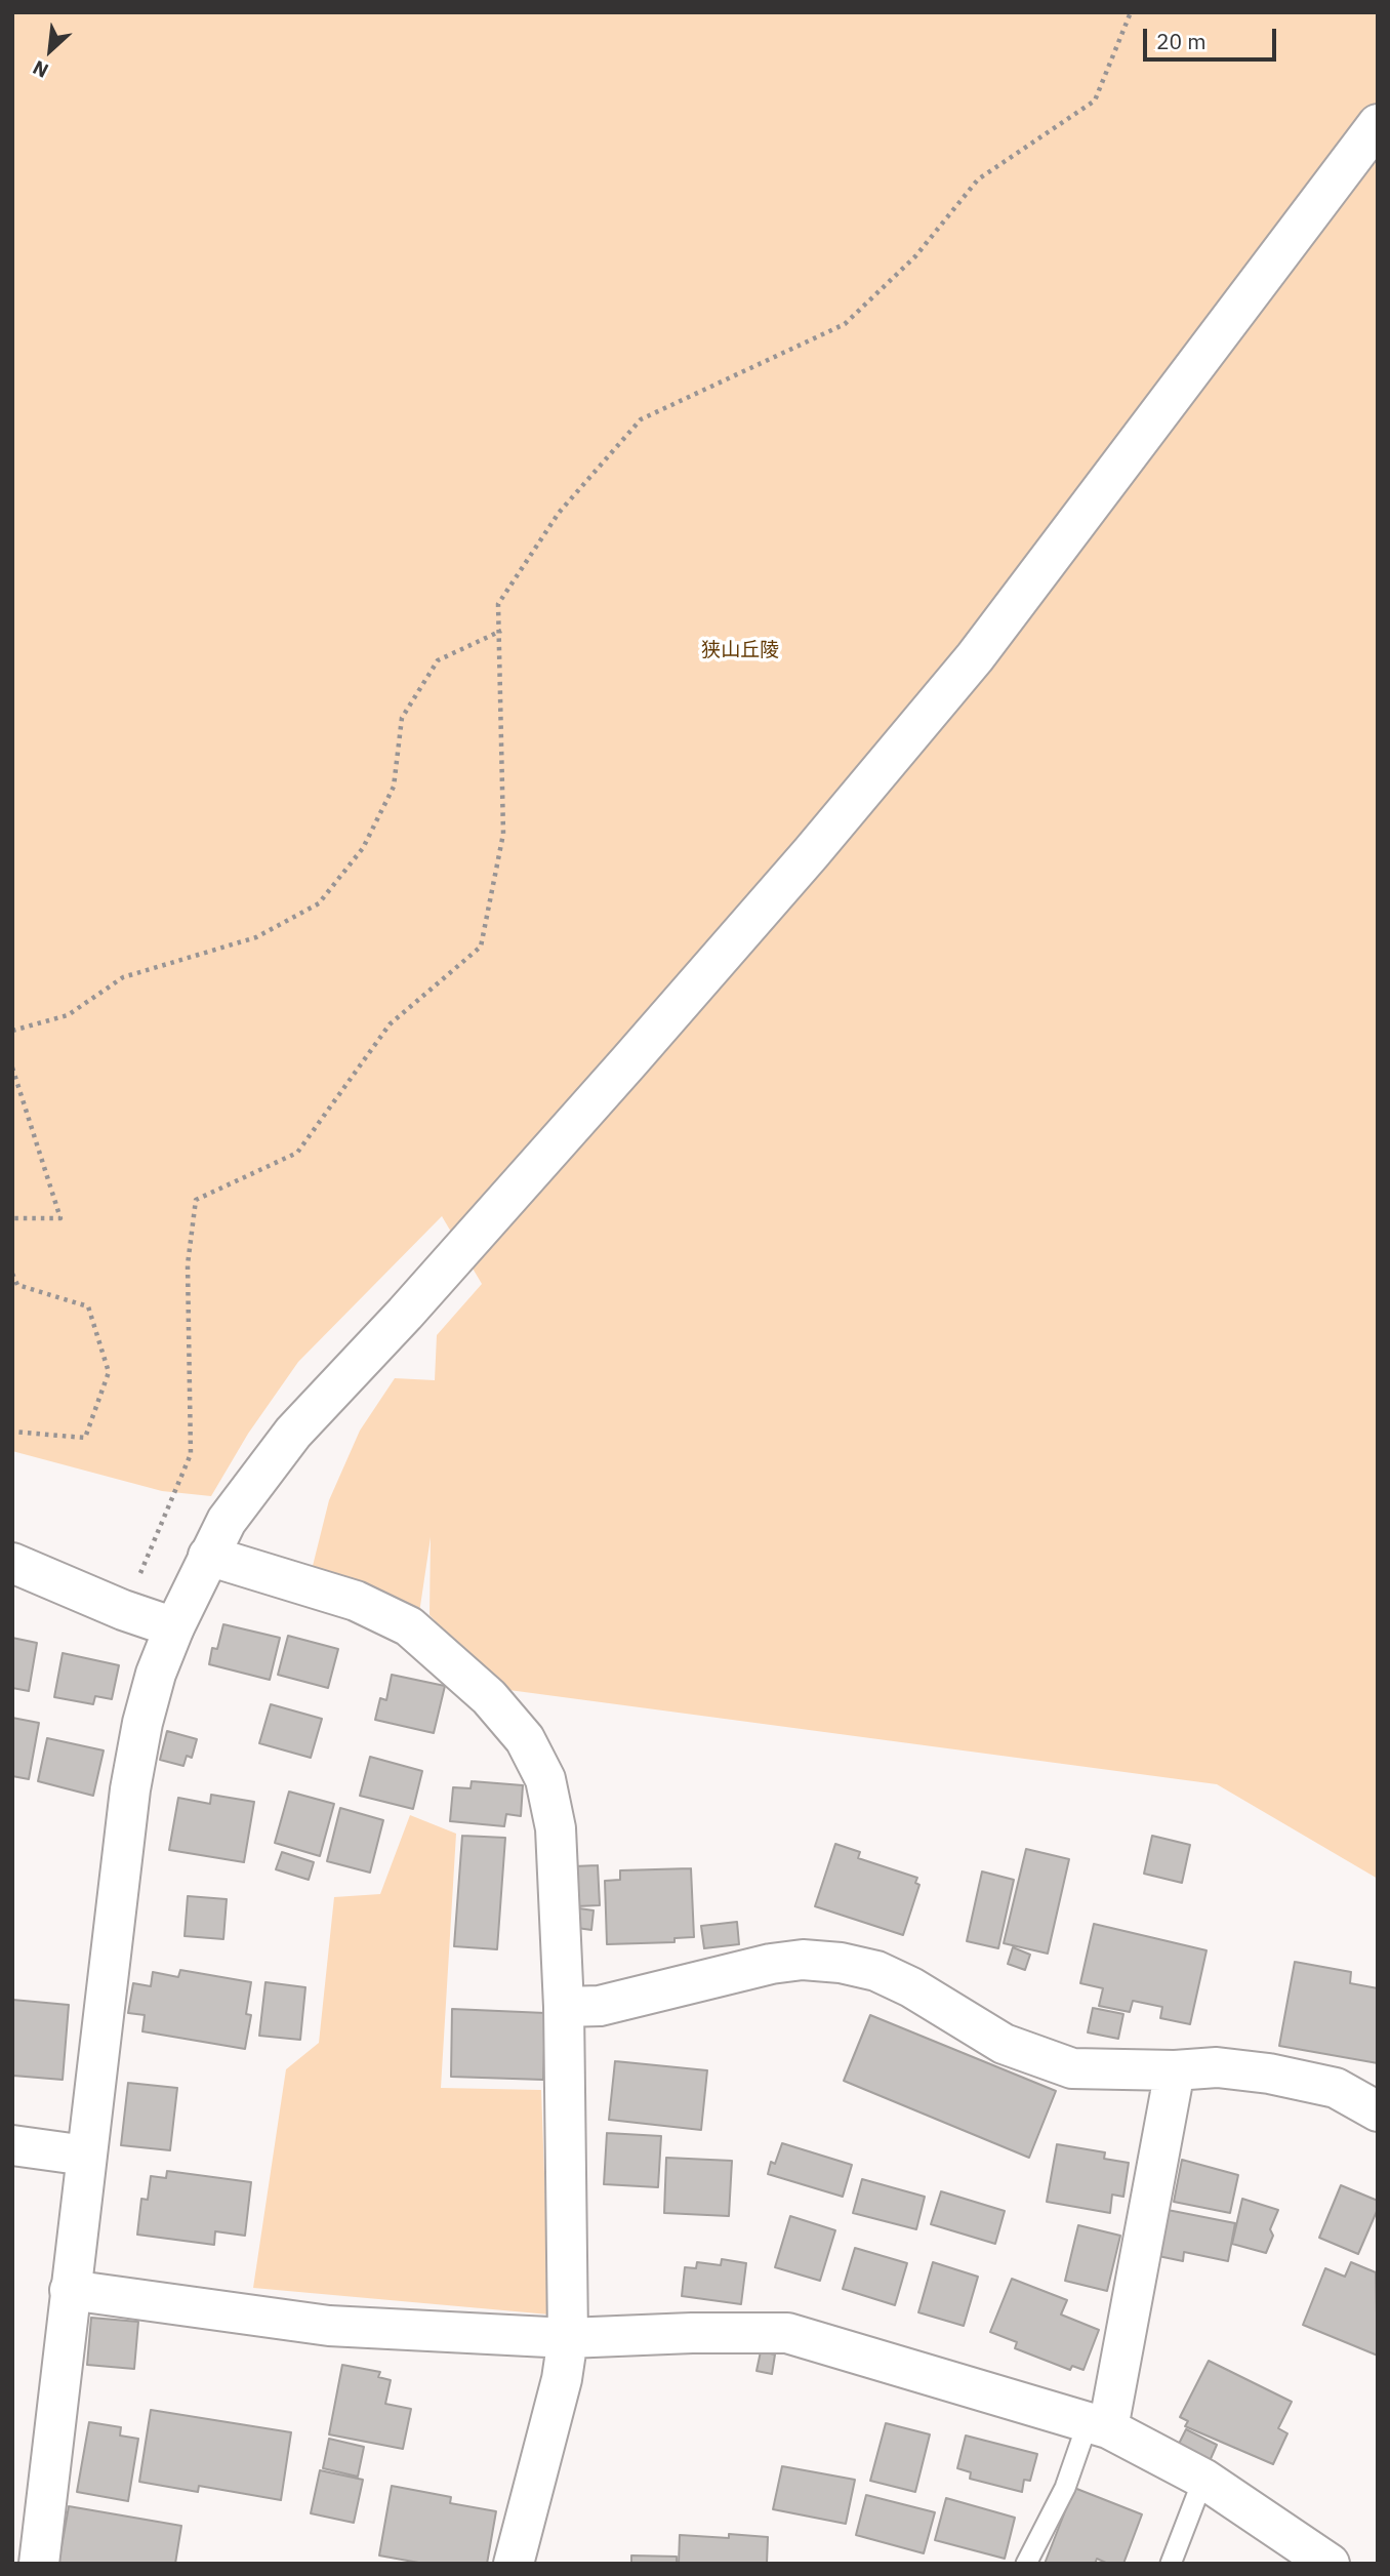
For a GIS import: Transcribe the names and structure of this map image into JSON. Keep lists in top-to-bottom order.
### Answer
{
  "parks": ["狭山丘陵"],
  "scale_bar": "20 m",
  "north": "bottom left"
}
